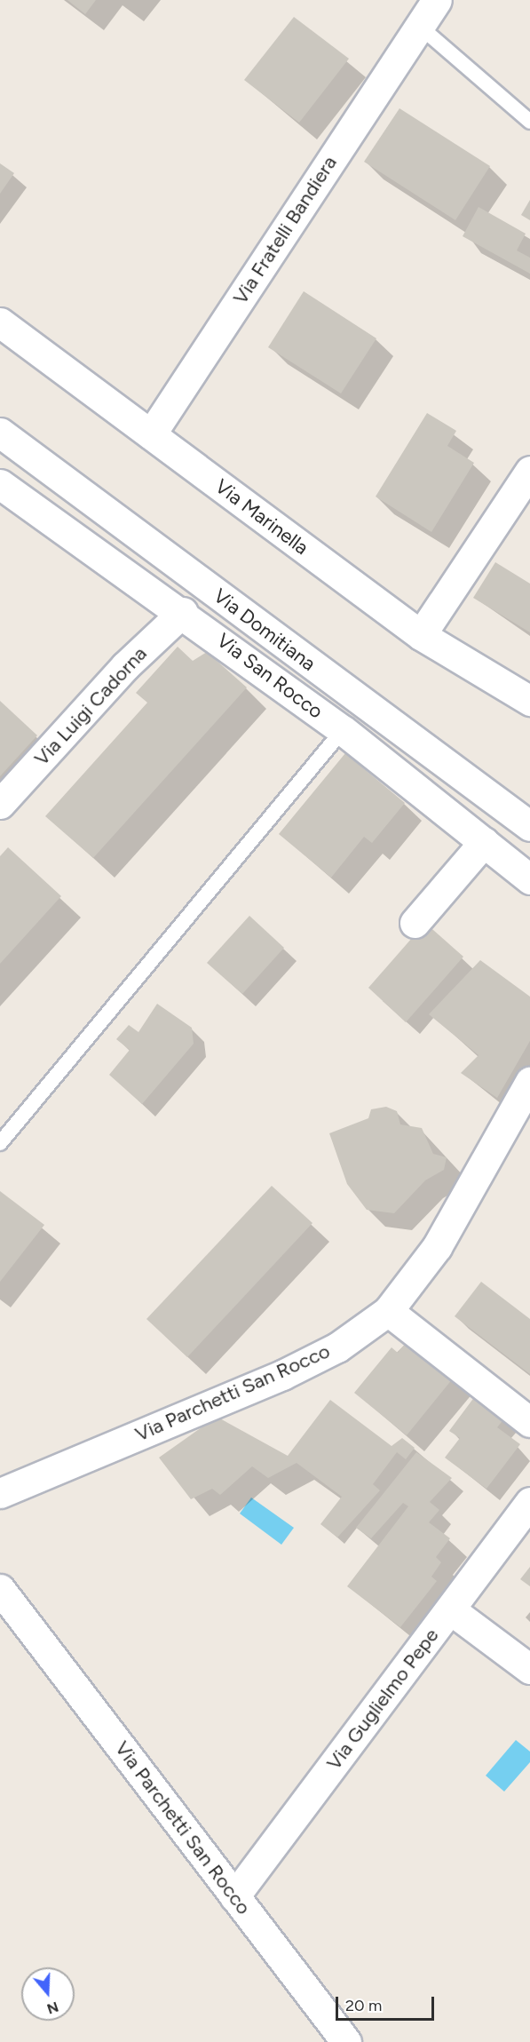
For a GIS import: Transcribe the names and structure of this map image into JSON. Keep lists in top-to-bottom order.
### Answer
{
  "streets": {
    "street": [
      "Via Fratelli Bandiera",
      "Via Marinella",
      "Via Domitiana",
      "Via San Rocco",
      "Via Luigi Cadorna",
      "Via Parchetti San Rocco",
      "Via Guglielmo Pepe"
    ]
  },
  "crossings": [
    ["Via Fratelli Bandiera", "Via Marinella"],
    ["Via San Rocco", "Via Luigi Cadorna"],
    ["Via Parchetti San Rocco", "Via Guglielmo Pepe"]
  ],
  "scale_bar": "20 m",
  "north": "bottom"
}
